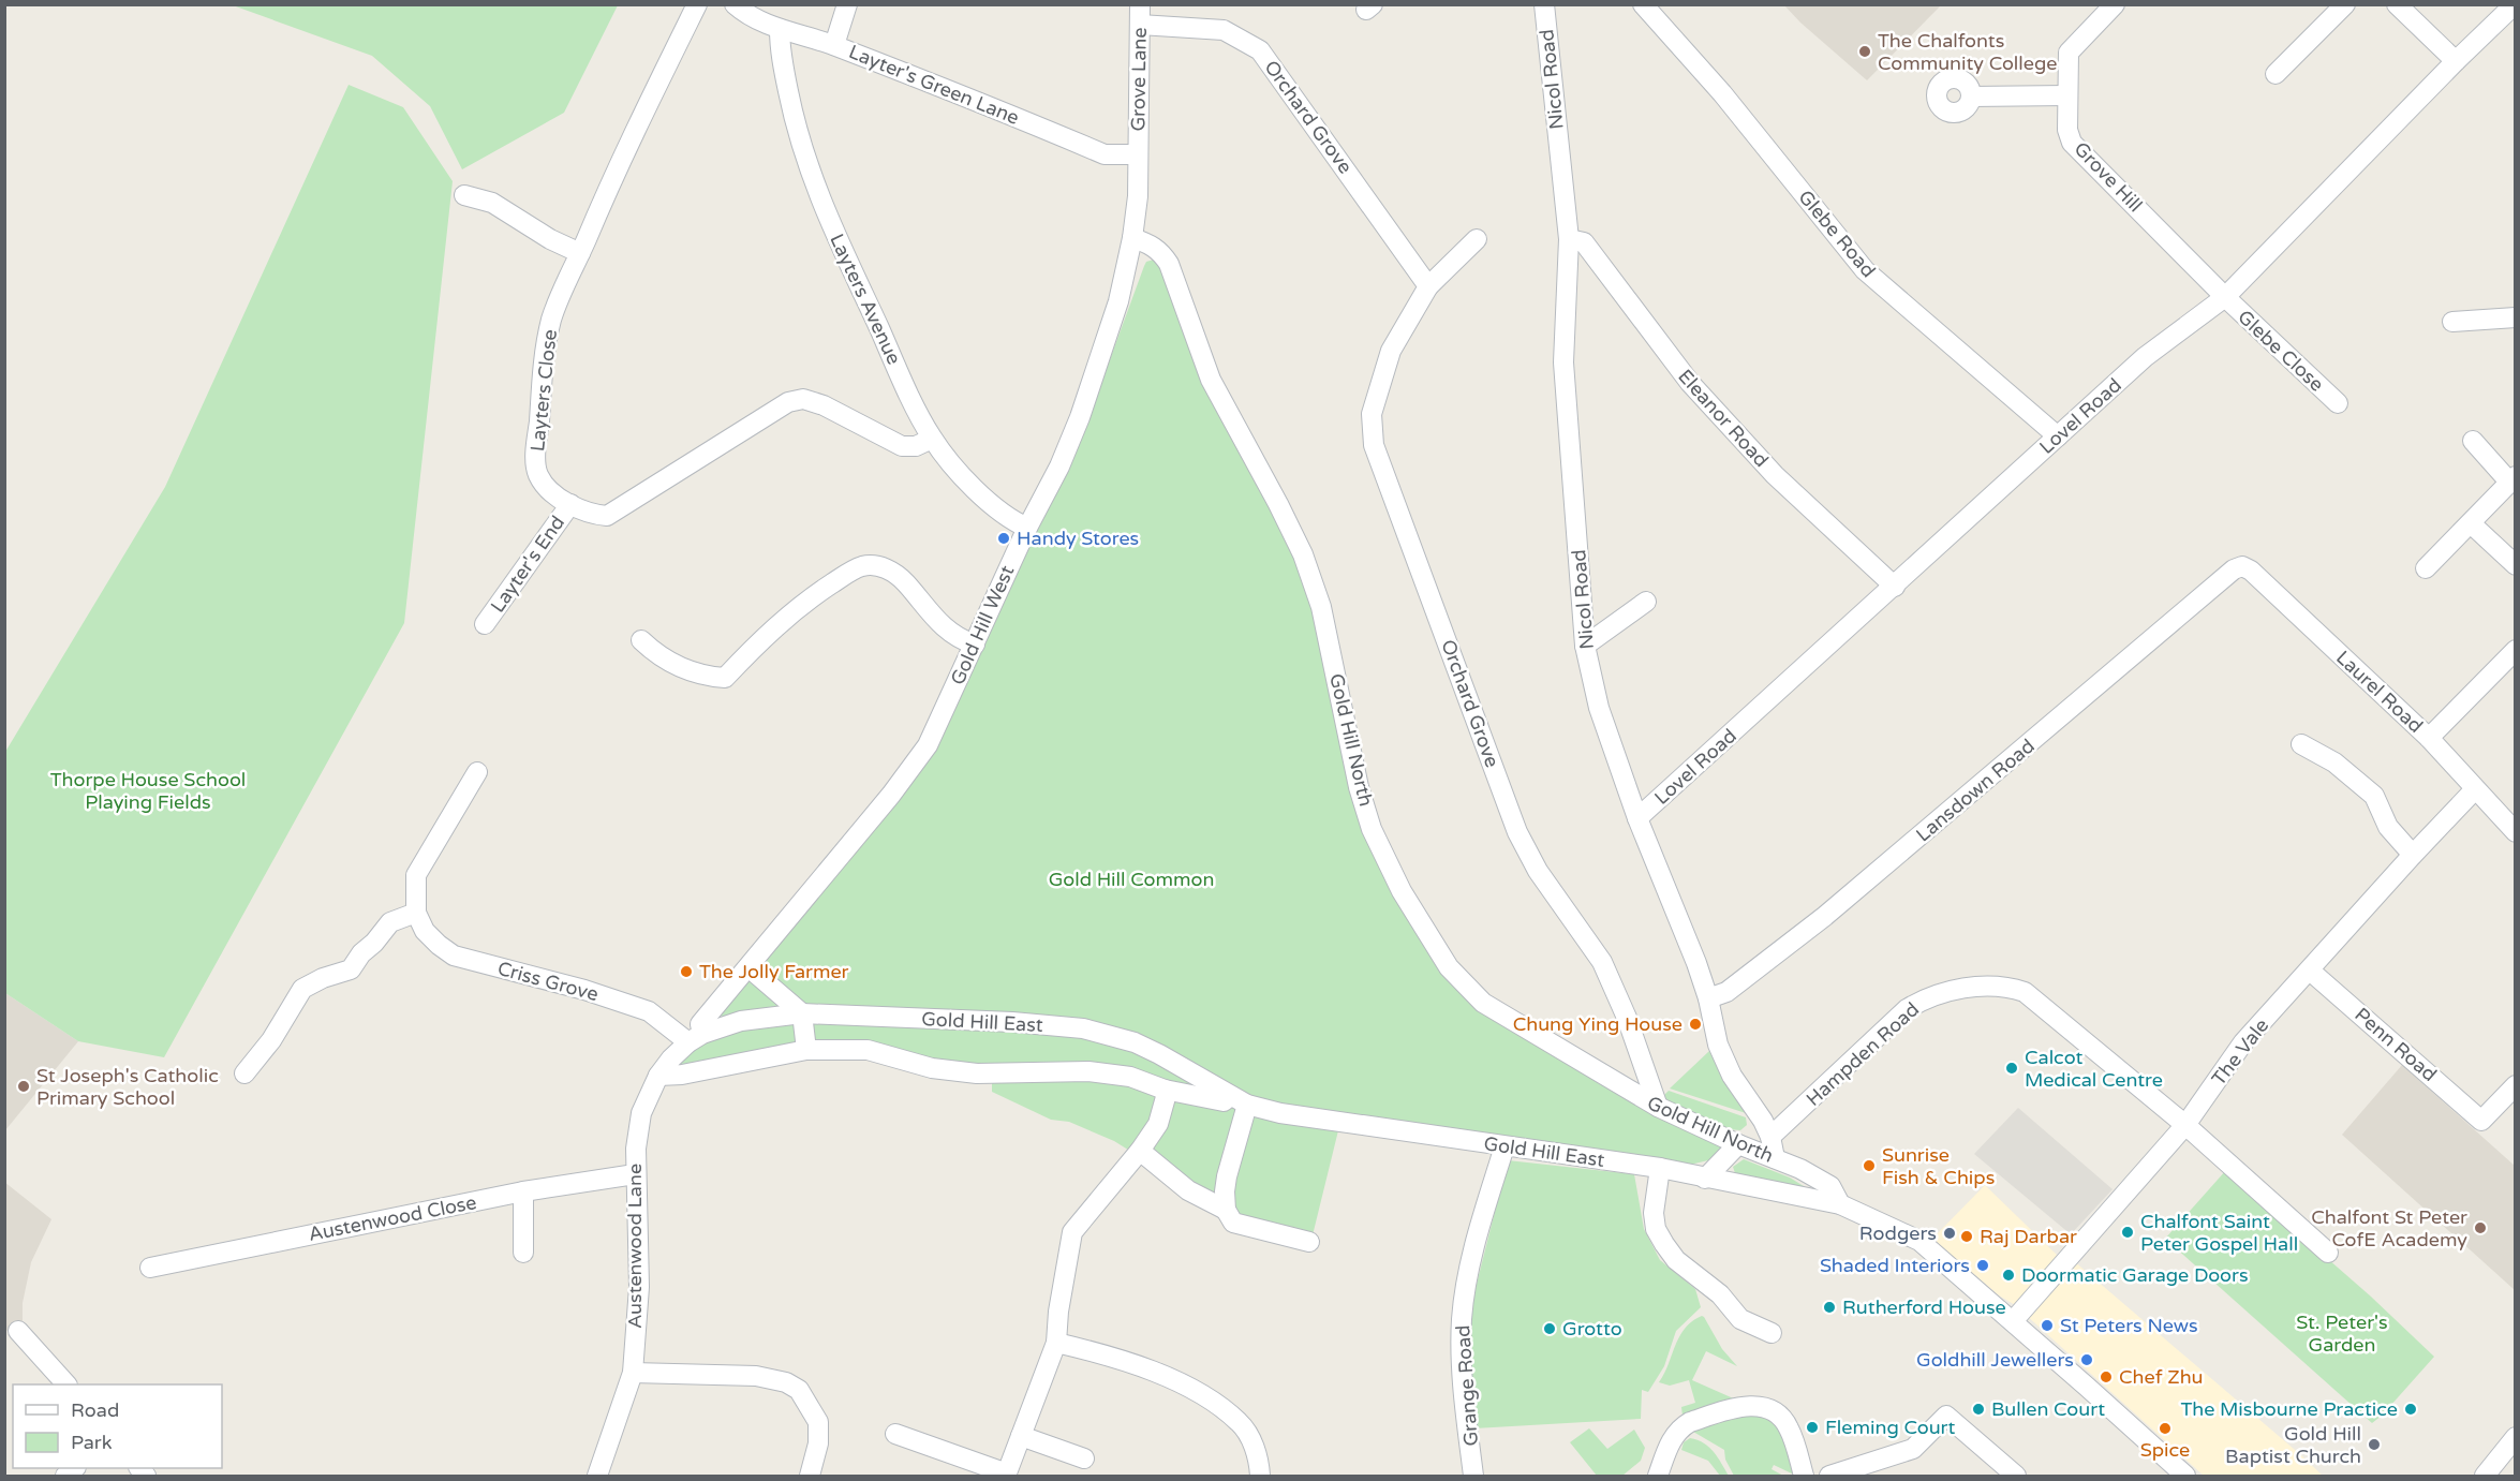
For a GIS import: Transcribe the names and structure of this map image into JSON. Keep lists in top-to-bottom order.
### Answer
{
  "streets": {
    "street": [
      "Grove Lane",
      "Nicol Road",
      "Layter's Green Lane",
      "Orchard Grove",
      "Grove Hill",
      "Glebe Road",
      "Layters Avenue",
      "Glebe Close",
      "Layters Close",
      "Lovel Road",
      "Eleanor Road",
      "Layter's End",
      "Gold Hill West",
      "Laurel Road",
      "Gold Hill North",
      "Lansdown Road",
      "Criss Grove",
      "Gold Hill East",
      "Penn Road",
      "The Vale",
      "Hampden Road",
      "Austenwood Close",
      "Austenwood Lane",
      "Grange Road"
    ]
  },
  "crossings": [
    ["Grove Lane", "Layter's Green Lane"],
    ["Grove Lane", "Orchard Grove"],
    ["Grove Lane", "Gold Hill West"],
    ["Nicol Road", "Lovel Road"],
    ["Nicol Road", "Eleanor Road"],
    ["Nicol Road", "Gold Hill North"],
    ["Nicol Road", "Lansdown Road"],
    ["Nicol Road", "Hampden Road"],
    ["Layter's Green Lane", "Layters Avenue"],
    ["Layter's Green Lane", "Gold Hill West"],
    ["Orchard Grove", "Gold Hill North"],
    ["Grove Hill", "Glebe Close"],
    ["Grove Hill", "Lovel Road"],
    ["Glebe Road", "Lovel Road"],
    ["Layters Avenue", "Layters Close"],
    ["Layters Avenue", "Gold Hill West"],
    ["Glebe Close", "Lovel Road"],
    ["Layters Close", "Layter's End"],
    ["Lovel Road", "Eleanor Road"],
    ["Gold Hill West", "Gold Hill North"],
    ["Gold Hill West", "Criss Grove"],
    ["Gold Hill West", "Gold Hill East"],
    ["Gold Hill West", "Austenwood Lane"],
    ["Laurel Road", "Lansdown Road"],
    ["Laurel Road", "The Vale"],
    ["Gold Hill North", "Gold Hill East"],
    ["Criss Grove", "Gold Hill East"],
    ["Criss Grove", "Austenwood Lane"],
    ["Gold Hill East", "Austenwood Lane"],
    ["Gold Hill East", "Grange Road"],
    ["Penn Road", "The Vale"],
    ["The Vale", "Hampden Road"],
    ["Austenwood Close", "Austenwood Lane"]
  ],
  "parks": ["Thorpe House School Playing Fields", "Gold Hill Common", "St. Peter's Garden"],
  "places": [
    "The Chalfonts Community College",
    "Handy Stores",
    "The Jolly Farmer",
    "Chung Ying House",
    "Calcot Medical Centre",
    "St Joseph's Catholic Primary School",
    "Sunrise Fish & Chips",
    "Chalfont St Peter CofE Academy",
    "Chalfont Saint Peter Gospel Hall",
    "Rodgers",
    "Raj Darbar",
    "Shaded Interiors",
    "Doormatic Garage Doors",
    "Rutherford House",
    "St Peters News",
    "Grotto",
    "Goldhill Jewellers",
    "Chef Zhu",
    "Bullen Court",
    "The Misbourne Practice",
    "Fleming Court",
    "Spice",
    "Gold Hill Baptist Church"
  ],
  "legend": ["Road", "Park"]
}
